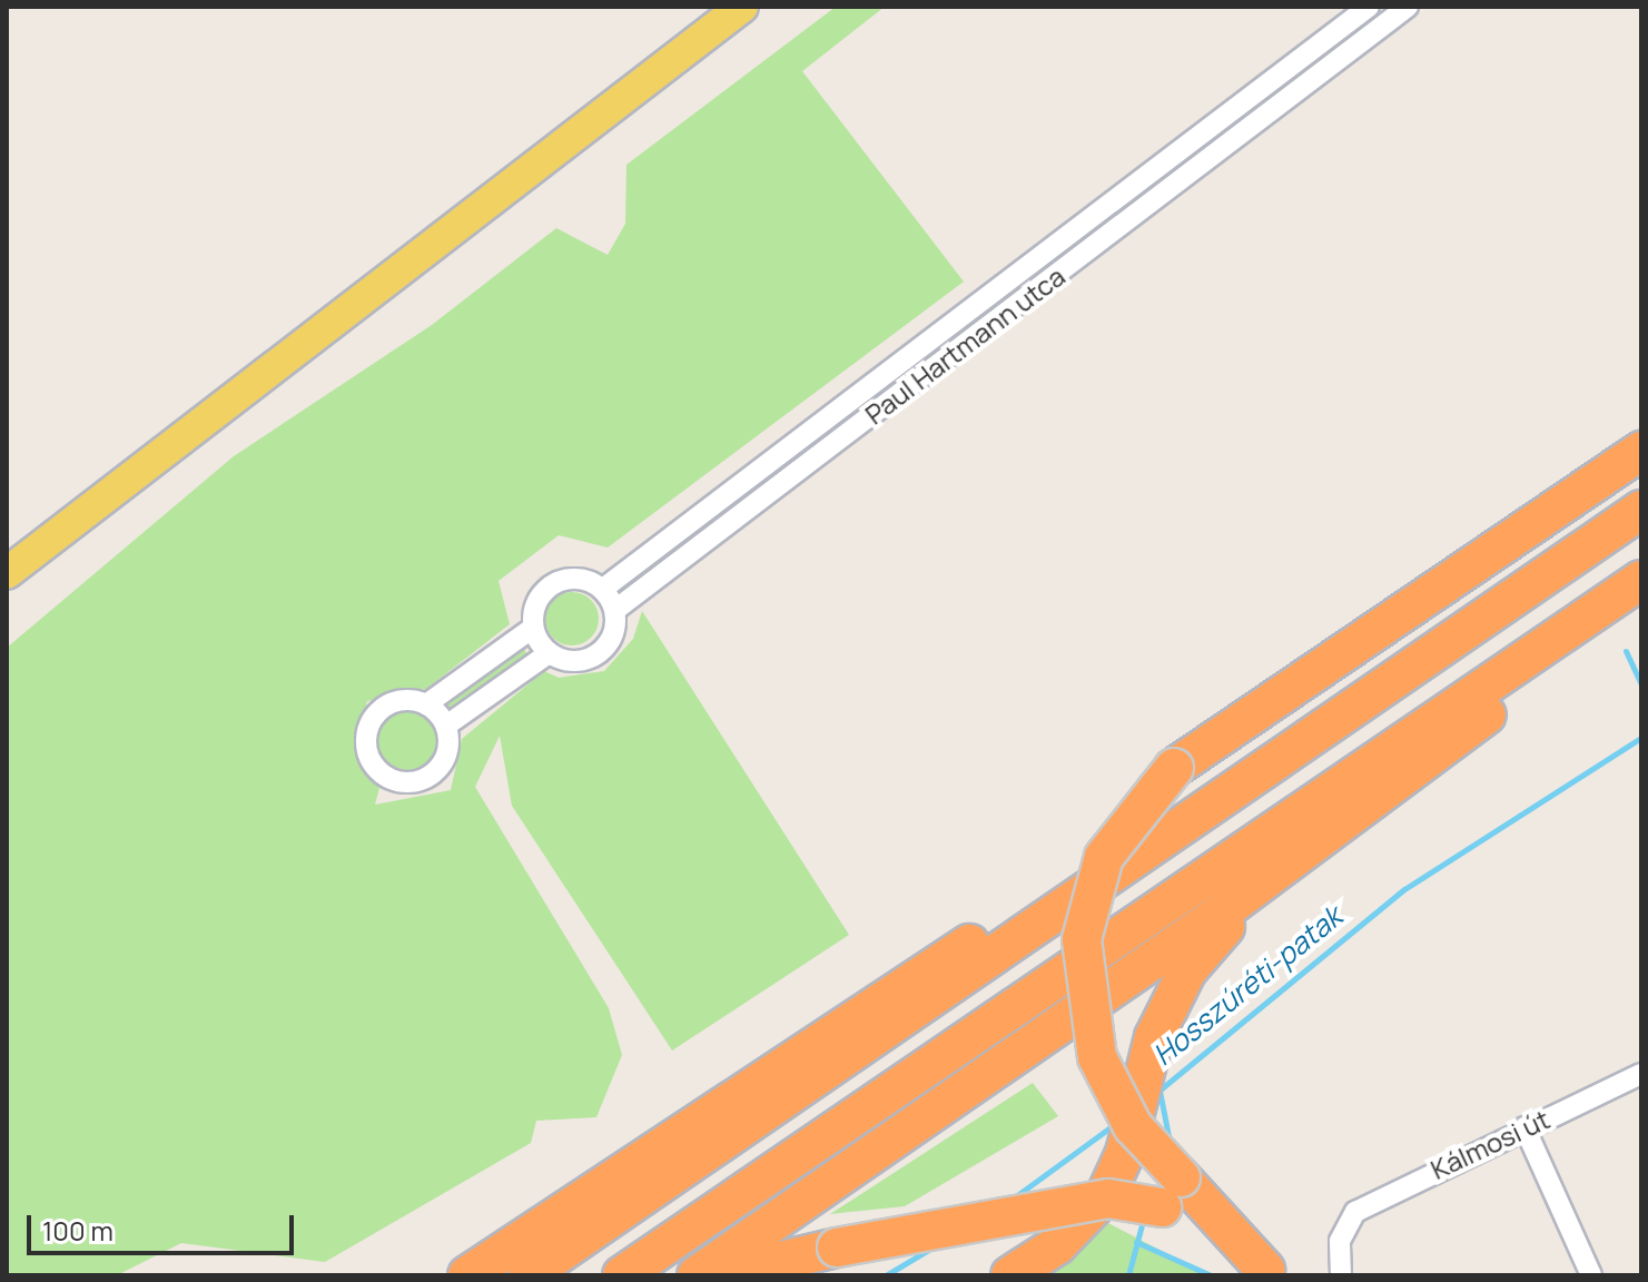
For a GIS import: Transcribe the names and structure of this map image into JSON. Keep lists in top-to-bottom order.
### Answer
{
  "streets": {
    "street": ["Paul Hartmann utca", "Kálmosi út"]
  },
  "water": ["Hosszúréti-patak"],
  "scale_bar": "100 m"
}
